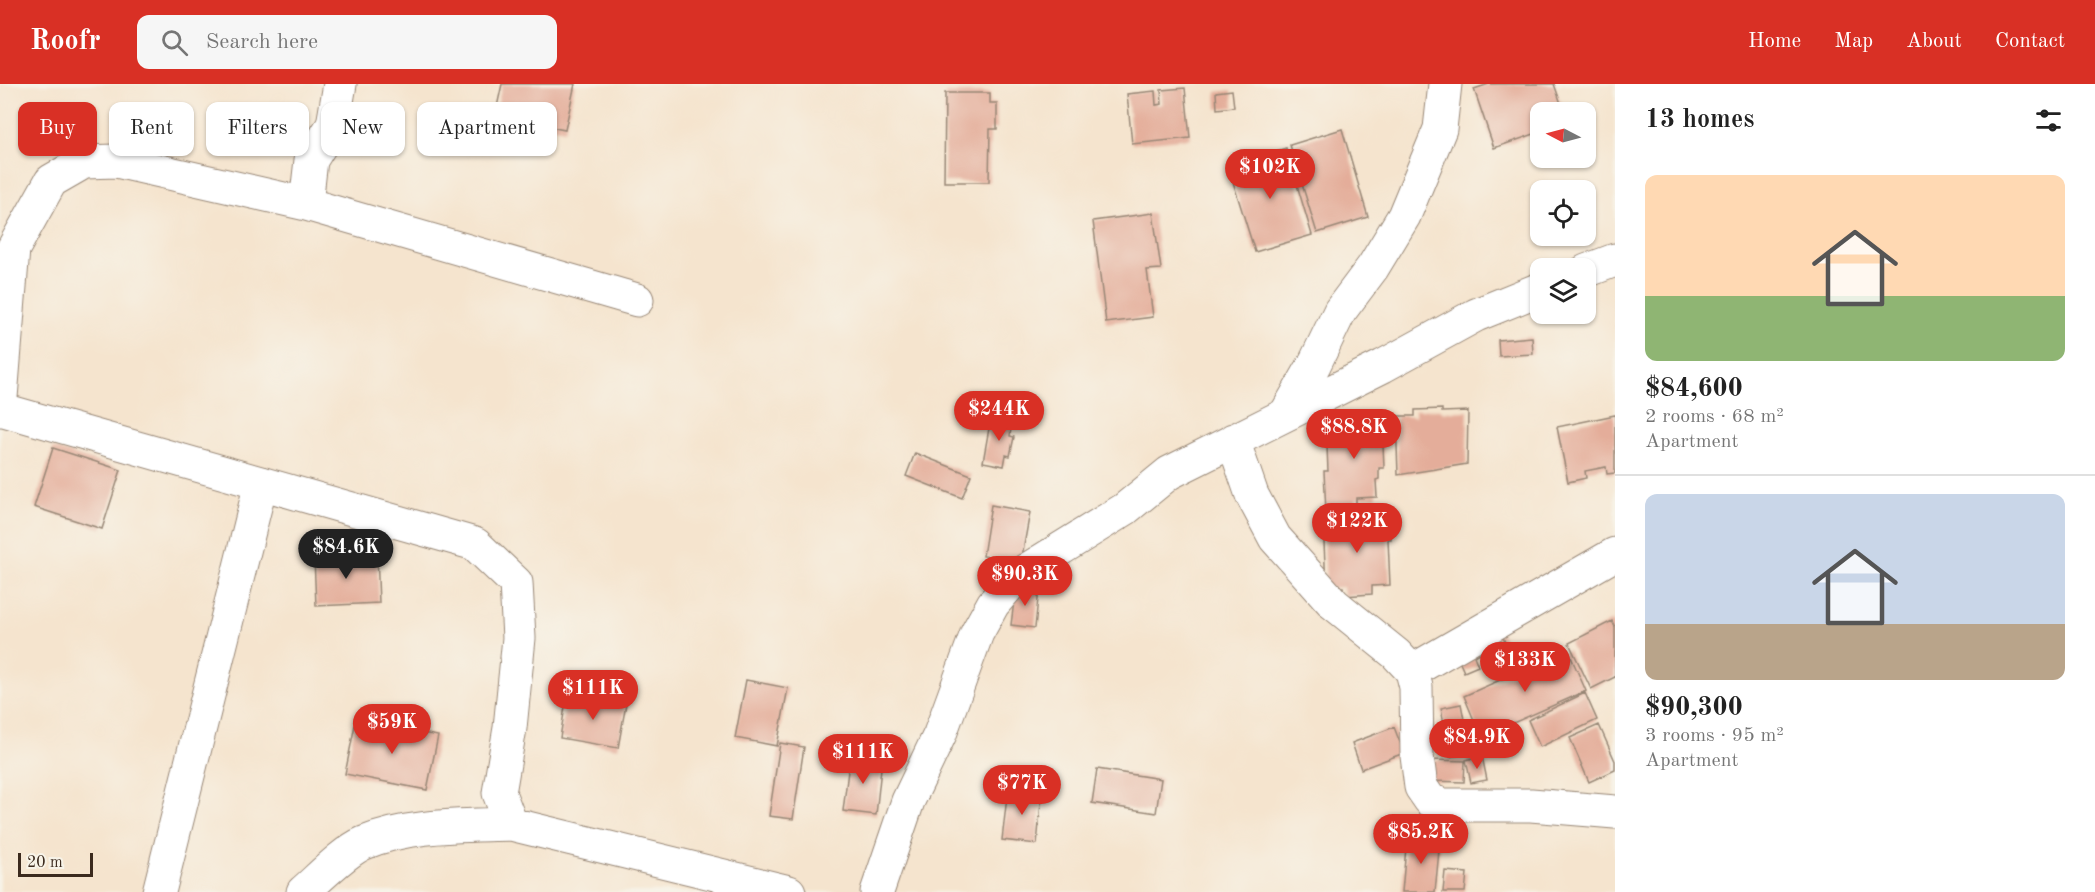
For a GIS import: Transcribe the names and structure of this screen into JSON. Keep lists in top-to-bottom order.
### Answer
{
  "scale_bar": "20 m",
  "north": "left",
  "page": {
    "header": "Roofr",
    "search": "Search here",
    "nav": [
      "Home",
      "Map",
      "About",
      "Contact"
    ],
    "heading": "13 homes",
    "chip": [
      "Buy",
      "Rent",
      "Filters",
      "New",
      "Apartment"
    ],
    "price": [
      "$102K",
      "$244K",
      "$88.8K",
      "$122K",
      "$84.6K",
      "$90.3K",
      "$133K",
      "$111K",
      "$59K",
      "$84.9K",
      "$111K",
      "$77K",
      "$85.2K"
    ],
    "list": [
      {
        "name": "$84,600",
        "note": "2 rooms · 68 m² · Apartment"
      },
      {
        "name": "$90,300",
        "note": "3 rooms · 95 m² · Apartment"
      }
    ],
    "scale": "20 m"
  }
}
